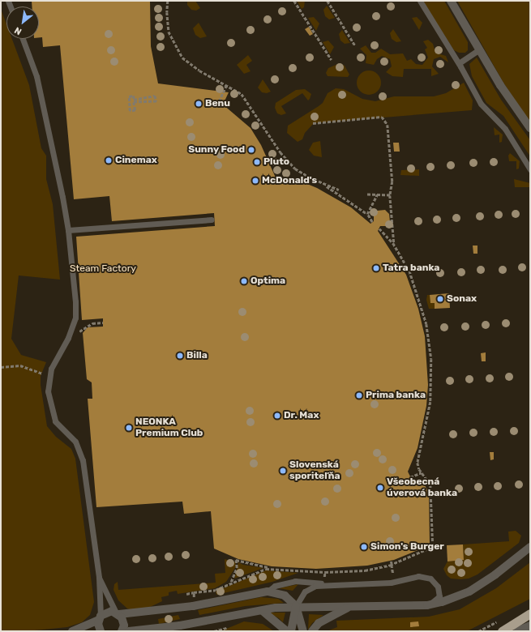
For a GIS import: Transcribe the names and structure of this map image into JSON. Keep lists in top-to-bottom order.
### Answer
{
  "parks": ["Steam Factory"],
  "places": [
    "Benu",
    "Sunny Food",
    "Cinemax",
    "Pluto",
    "McDonald's",
    "Tatra banka",
    "Optima",
    "Sonax",
    "Billa",
    "Prima banka",
    "Dr. Max",
    "NEONKA Premium Club",
    "Slovenská sporiteľňa",
    "Všeobecná úverová banka",
    "Simon's Burger"
  ],
  "north": "bottom left"
}
